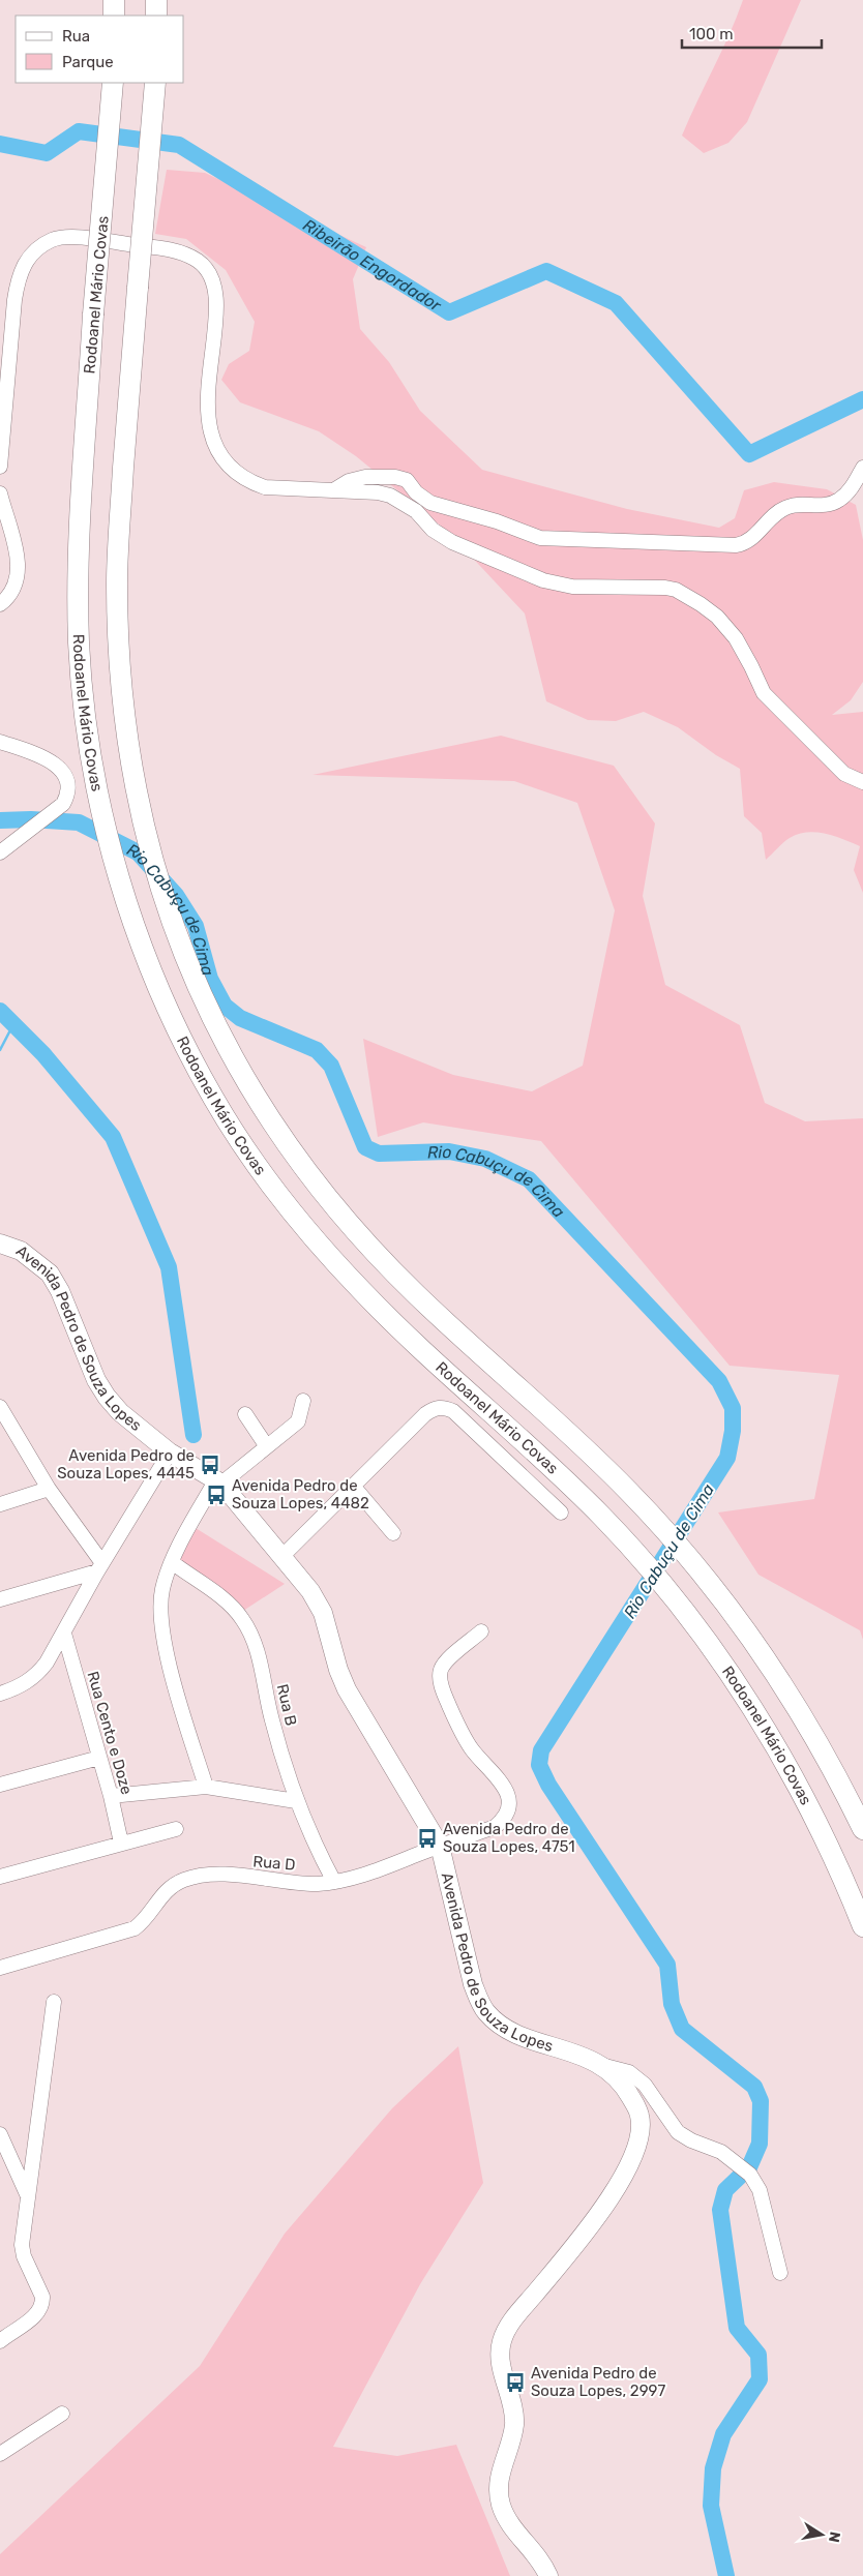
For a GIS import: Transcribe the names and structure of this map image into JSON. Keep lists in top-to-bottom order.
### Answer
{
  "streets": {
    "highway": ["Rodoanel Mário Covas"],
    "main road": ["Avenida Pedro de Souza Lopes"],
    "street": ["Rua B", "Rua Cento e Doze", "Rua D"]
  },
  "crossings": [
    ["Avenida Pedro de Souza Lopes", "Rua D"],
    ["Rua B", "Rua D"]
  ],
  "water": ["Ribeirão Engordador", "Rio Cabuçu de Cima"],
  "places": {
    "bus stop": [
      "Avenida Pedro de Souza Lopes, 4445",
      "Avenida Pedro de Souza Lopes, 4482",
      "Avenida Pedro de Souza Lopes, 4751",
      "Avenida Pedro de Souza Lopes, 2997"
    ]
  },
  "legend": ["Rua", "Parque"],
  "scale_bar": "100 m",
  "north": "right"
}
